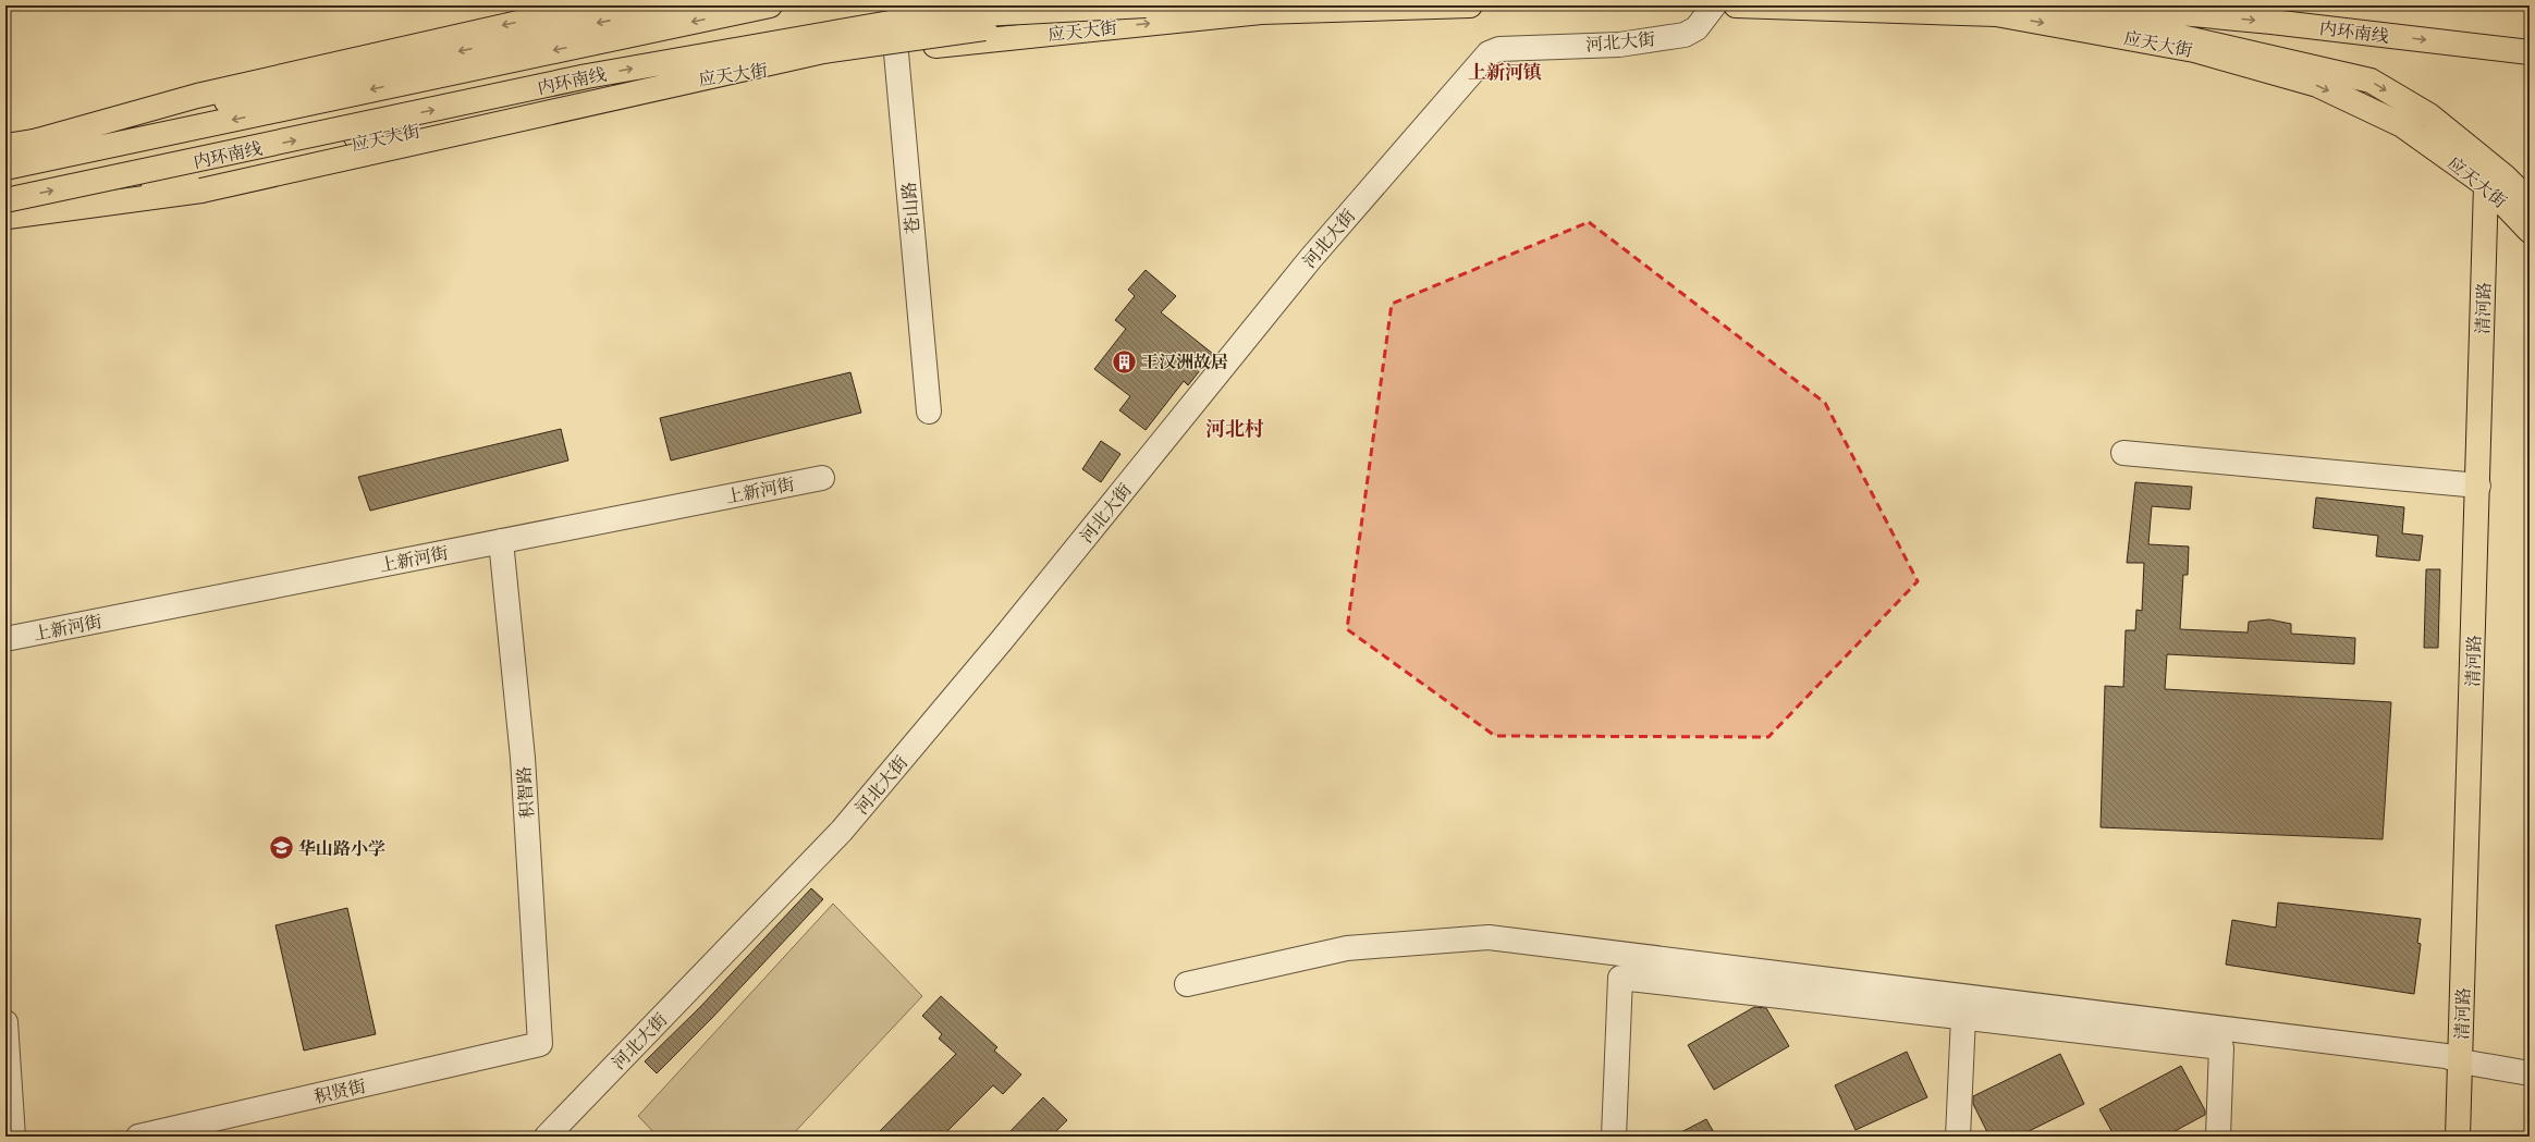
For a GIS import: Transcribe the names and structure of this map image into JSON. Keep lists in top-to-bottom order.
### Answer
{
  "streets": {
    "main road": ["应天大街", "内环南线", "清河路"],
    "street": [
      "河北大街",
      "苍山路",
      "上新河街",
      "积智路",
      "积贤街"
    ]
  },
  "crossings": [
    ["应天大街", "内环南线"],
    ["应天大街", "苍山路"],
    ["应天大街", "清河路"],
    ["上新河街", "积智路"],
    ["积智路", "积贤街"]
  ],
  "districts": ["上新河镇", "河北村"],
  "places": {
    "building": ["王汉洲故居"],
    "school or university": ["华山路小学"]
  }
}
